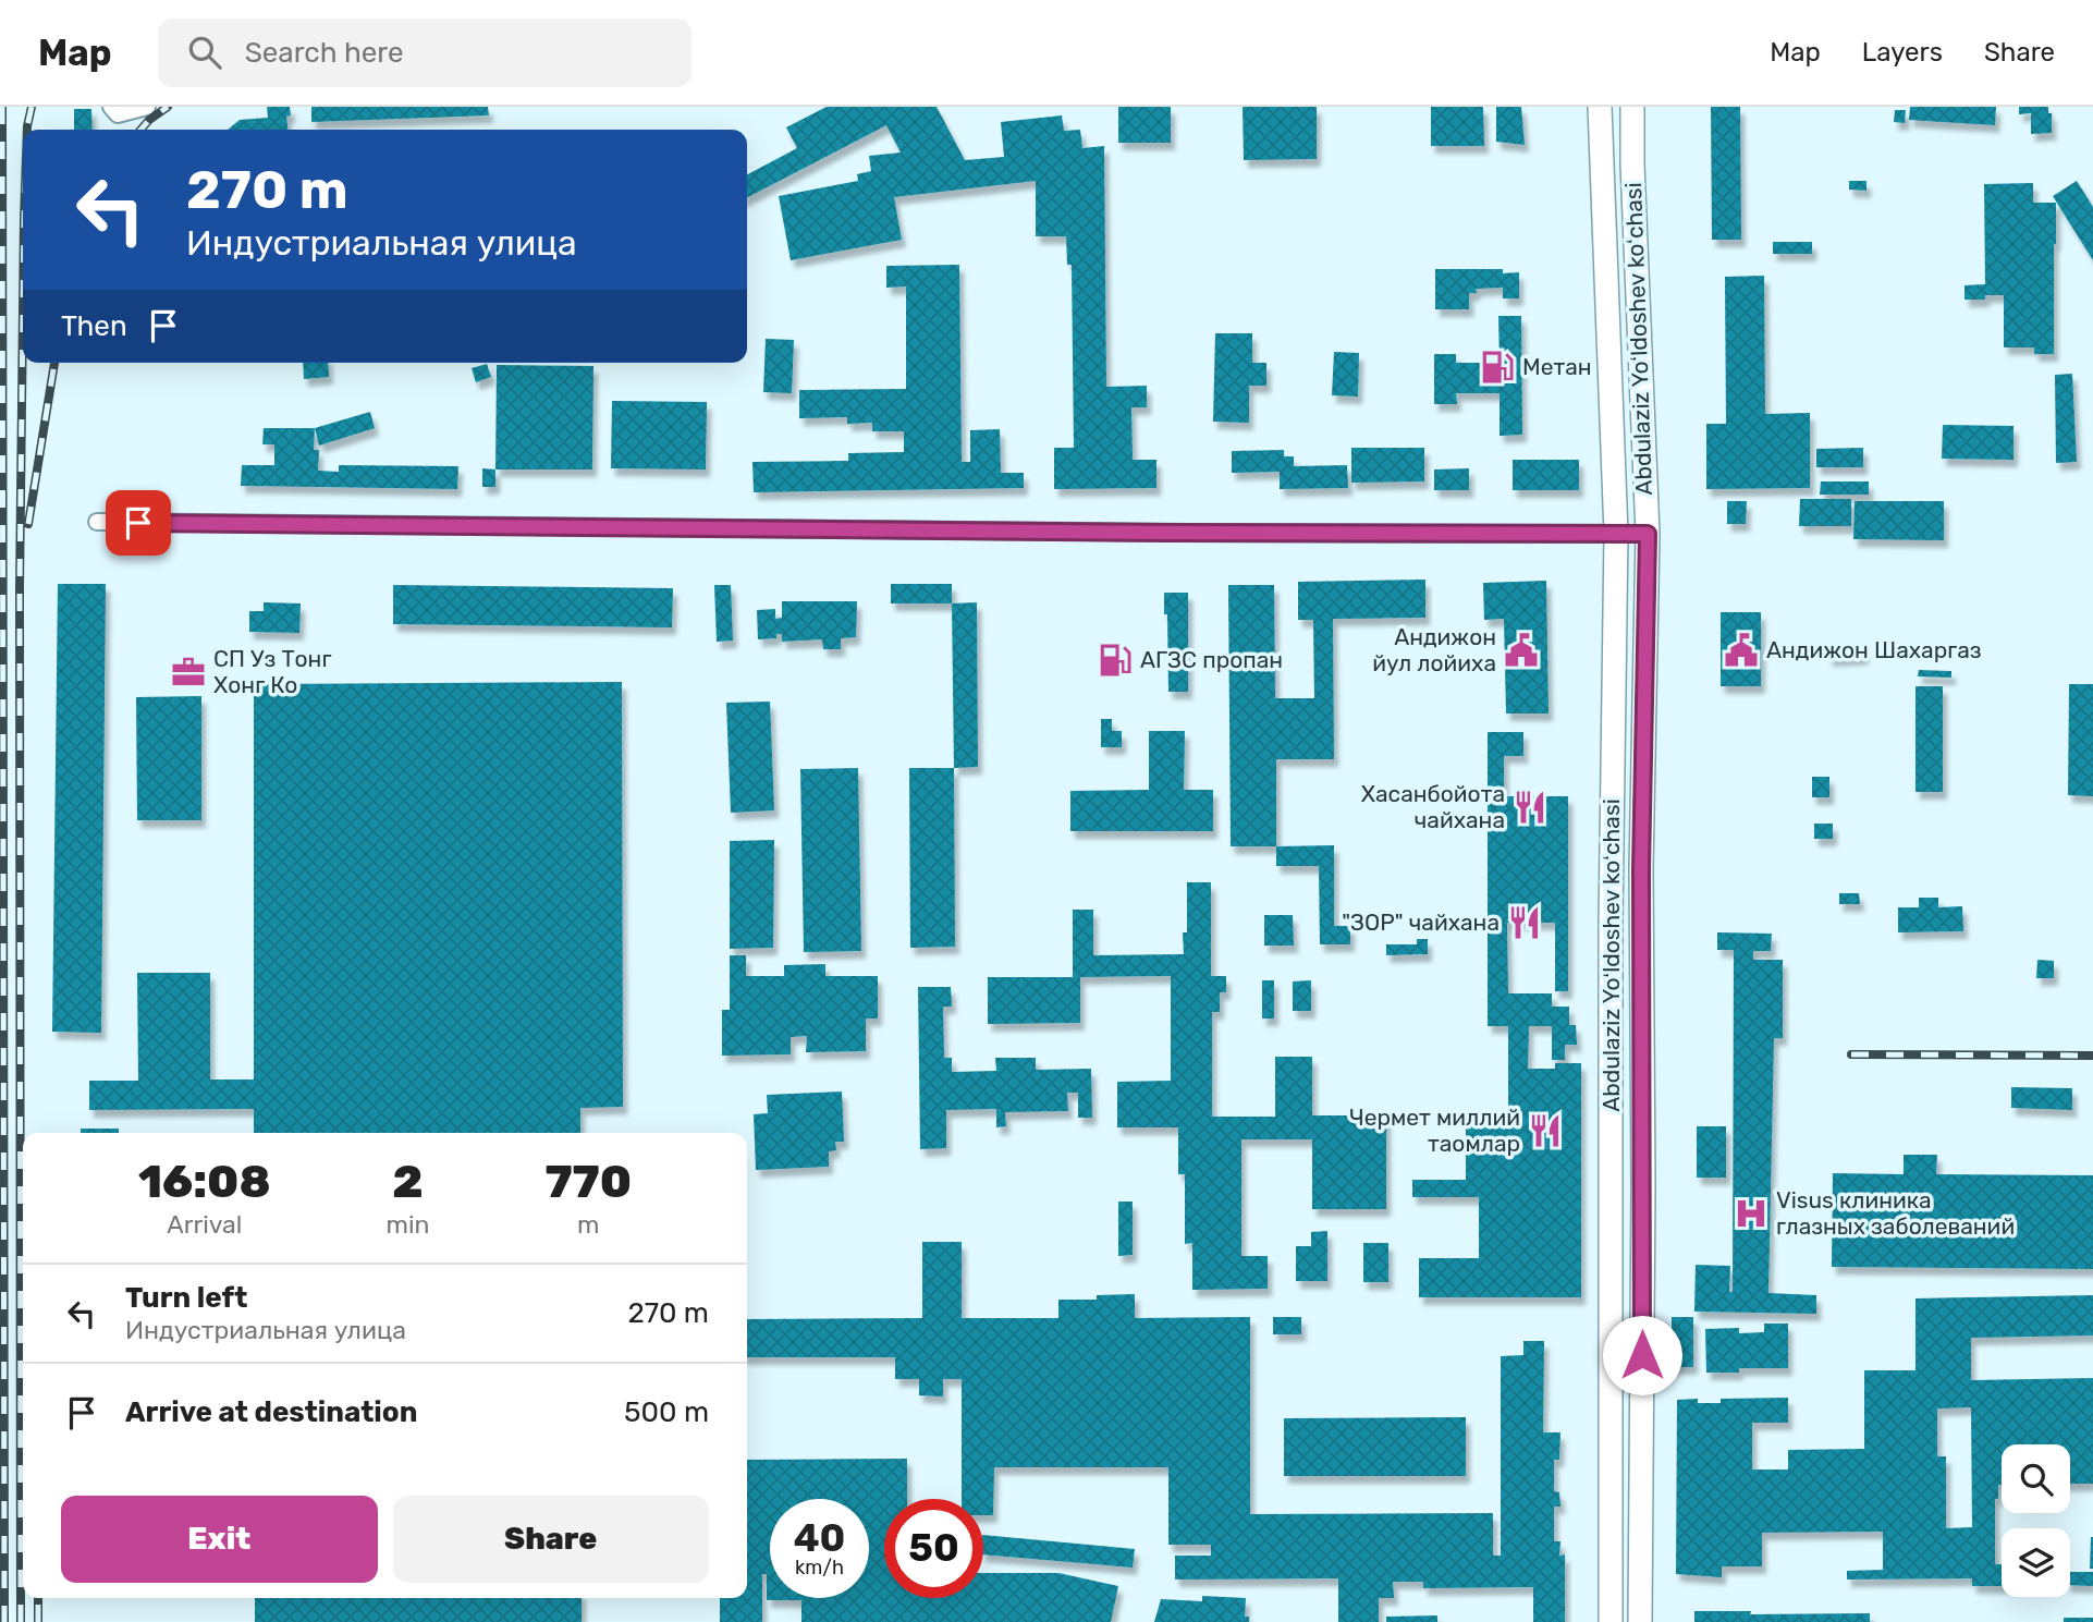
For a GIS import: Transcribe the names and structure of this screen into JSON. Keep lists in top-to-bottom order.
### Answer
{
  "streets": {
    "main road": ["Abdulaziz Yoʻldoshev koʻchasi"]
  },
  "places": {
    "fuel station": ["Метан", "АГЗС пропан"],
    "public building": ["Андижон йул лойиха", "Андижон Шахаргаз"],
    "office": ["СП Уз Тонг Хонг Ко"],
    "restaurant": ["Хасанбойота чайхана", "\"ЗОР\" чайхана", "Чермет миллий таомлар"],
    "hospital": ["Visus клиника глазных заболеваний"]
  },
  "page": {
    "header": "Map",
    "search": "Search here",
    "nav": ["Map", "Layers", "Share"],
    "turn": ["270 m", "Индустриальная улица"],
    "then": "Then",
    "eta": [
      "16:08",
      "Arrival",
      "2",
      "min",
      "770",
      "m"
    ],
    "list": [
      {
        "name": "Turn left",
        "note": "Индустриальная улица",
        "value": "270 m"
      },
      {
        "name": "Arrive at destination",
        "value": "500 m"
      }
    ],
    "buttons": ["Exit", "Share"],
    "speed": "40 km/h",
    "limit": "50"
  }
}
